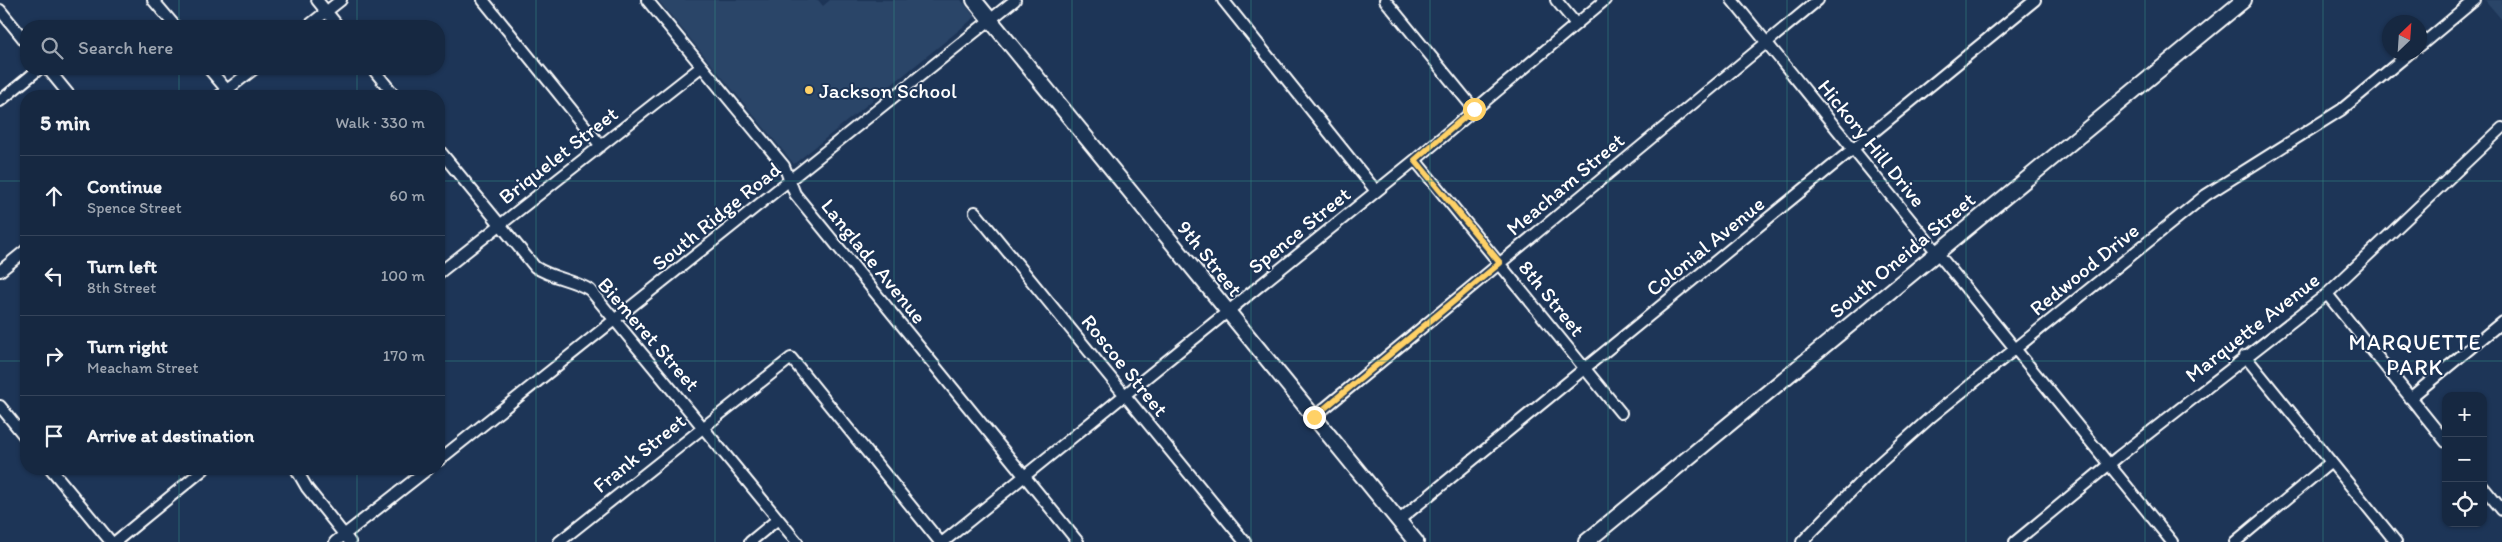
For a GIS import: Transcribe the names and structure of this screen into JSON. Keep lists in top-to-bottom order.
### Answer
{
  "streets": {
    "street": [
      "Hickory Hill Drive",
      "Briquelet Street",
      "Meacham Street",
      "South Ridge Road",
      "Spence Street",
      "Colonial Avenue",
      "South Oneida Street",
      "9th Street",
      "Langlade Avenue",
      "Redwood Drive",
      "8th Street",
      "Marquette Avenue",
      "Biemeret Street",
      "Roscoe Street",
      "Frank Street"
    ]
  },
  "crossings": [
    ["Hickory Hill Drive", "Meacham Street"],
    ["Hickory Hill Drive", "Colonial Avenue"],
    ["Hickory Hill Drive", "South Oneida Street"],
    ["Hickory Hill Drive", "Redwood Drive"],
    ["Hickory Hill Drive", "Marquette Avenue"],
    ["Briquelet Street", "Langlade Avenue"],
    ["Briquelet Street", "Biemeret Street"],
    ["Meacham Street", "9th Street"],
    ["Meacham Street", "8th Street"],
    ["South Ridge Road", "9th Street"],
    ["South Ridge Road", "Langlade Avenue"],
    ["South Ridge Road", "Biemeret Street"],
    ["Spence Street", "9th Street"],
    ["Spence Street", "Langlade Avenue"],
    ["Spence Street", "8th Street"],
    ["Spence Street", "Roscoe Street"],
    ["Spence Street", "Frank Street"],
    ["Colonial Avenue", "9th Street"],
    ["Colonial Avenue", "8th Street"],
    ["Biemeret Street", "Frank Street"]
  ],
  "districts": ["MARQUETTE PARK"],
  "places": ["Jackson School"],
  "north": "top right",
  "page": {
    "search": "Search here",
    "heading": ["5 min", "Walk · 330 m"],
    "list": [
      ["Continue", "Spence Street", "60 m"],
      ["Turn left", "8th Street", "100 m"],
      ["Turn right", "Meacham Street", "170 m"],
      "Arrive at destination"
    ],
    "map_buttons": ["+", "−"]
  }
}
